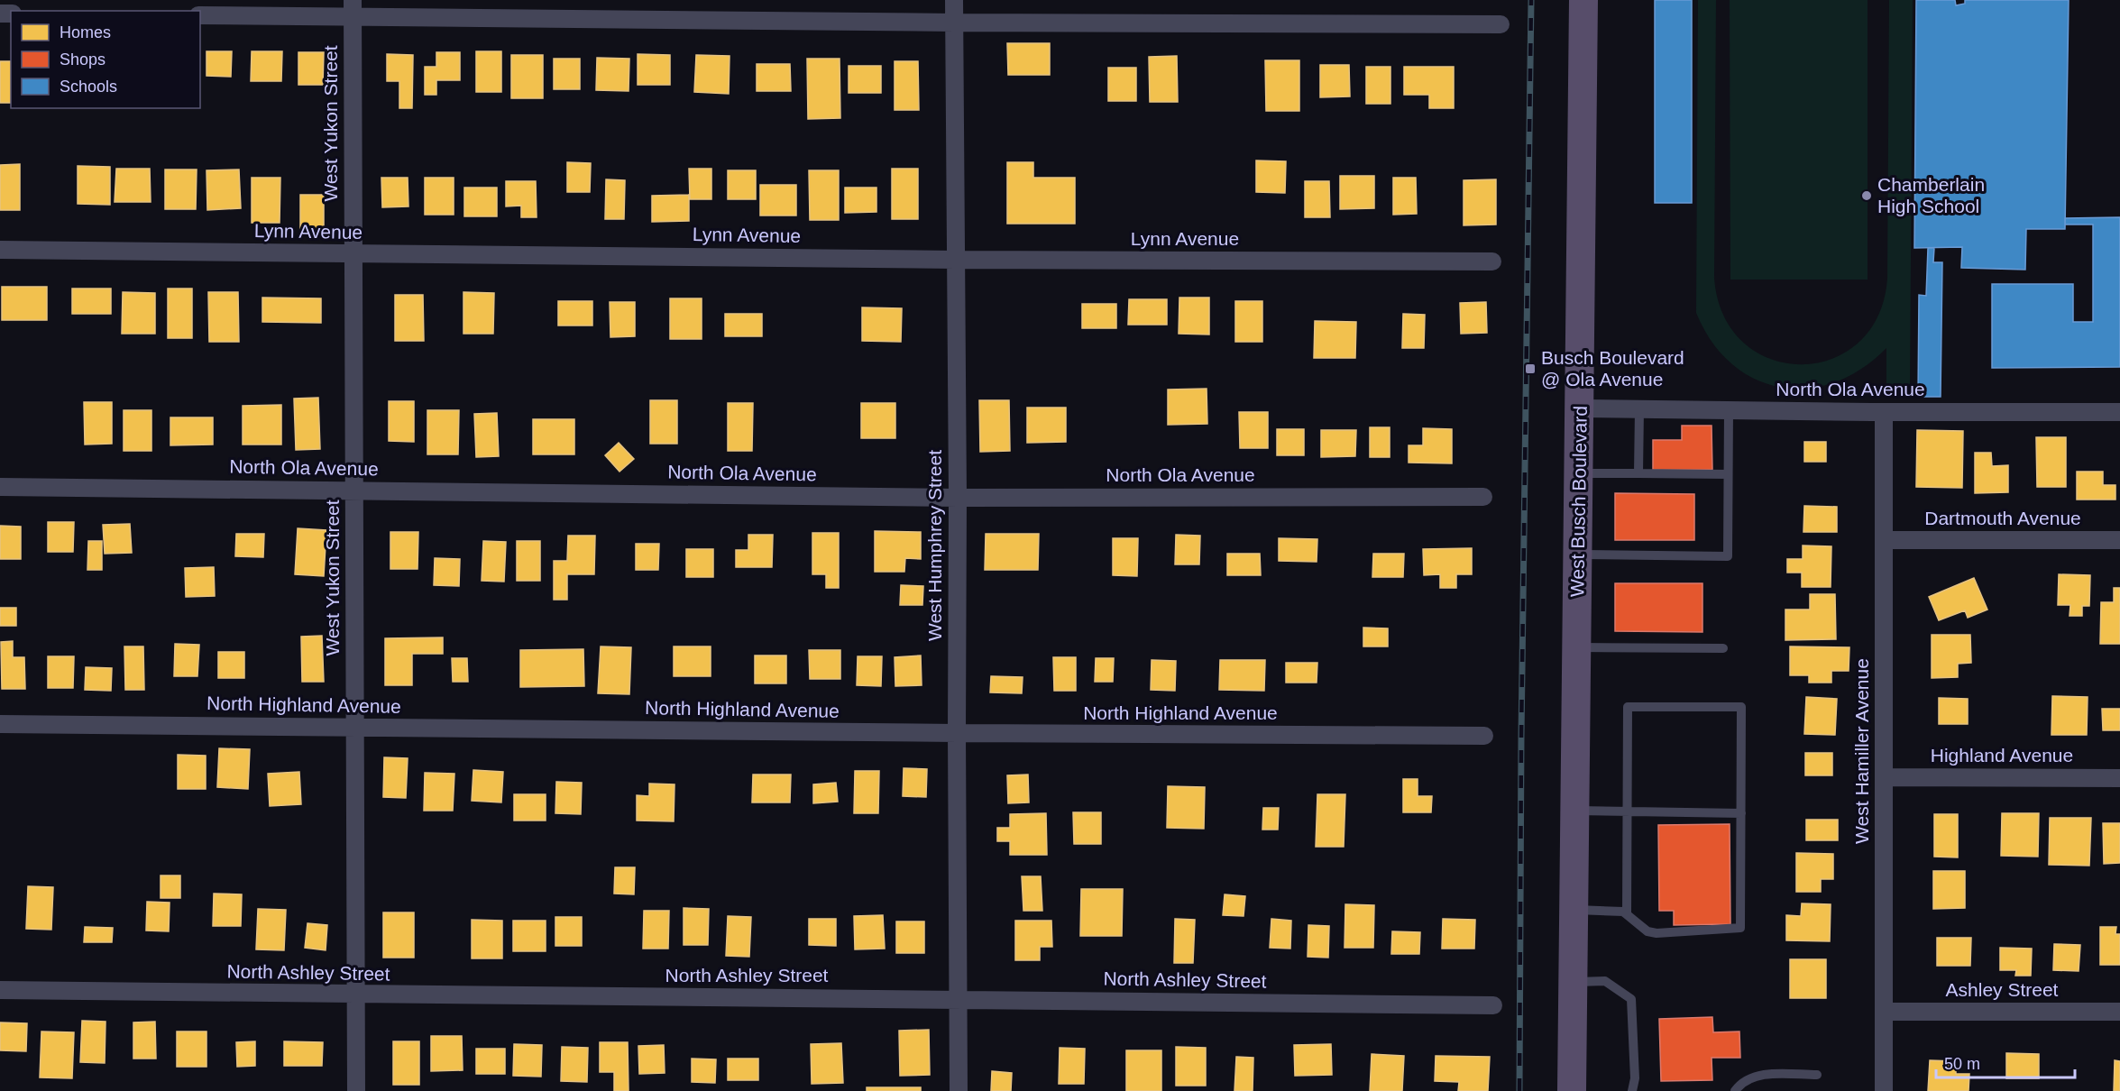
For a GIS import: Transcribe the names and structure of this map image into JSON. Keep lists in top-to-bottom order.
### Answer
{
  "streets": {
    "main road": ["West Busch Boulevard"],
    "street": [
      "West Yukon Street",
      "Lynn Avenue",
      "North Ola Avenue",
      "Dartmouth Avenue",
      "West Humphrey Street",
      "North Highland Avenue",
      "West Hamiller Avenue",
      "Highland Avenue",
      "North Ashley Street",
      "Ashley Street"
    ]
  },
  "crossings": [
    ["West Yukon Street", "Lynn Avenue"],
    ["West Yukon Street", "North Ola Avenue"],
    ["West Yukon Street", "North Highland Avenue"],
    ["West Yukon Street", "North Ashley Street"],
    ["Lynn Avenue", "West Humphrey Street"],
    ["North Ola Avenue", "West Busch Boulevard"],
    ["North Ola Avenue", "West Humphrey Street"],
    ["North Ola Avenue", "West Hamiller Avenue"],
    ["Dartmouth Avenue", "West Hamiller Avenue"],
    ["West Humphrey Street", "North Highland Avenue"],
    ["West Humphrey Street", "North Ashley Street"],
    ["West Hamiller Avenue", "Highland Avenue"],
    ["West Hamiller Avenue", "Ashley Street"]
  ],
  "places": {
    "other": ["Chamberlain High School"],
    "transit": ["Busch Boulevard @ Ola Avenue"]
  },
  "legend": ["Homes", "Shops", "Schools"],
  "scale_bar": "50 m"
}
